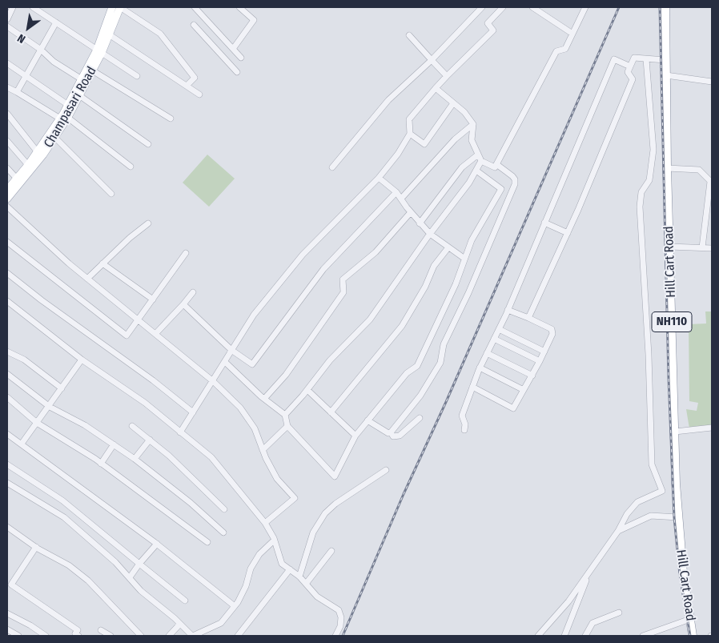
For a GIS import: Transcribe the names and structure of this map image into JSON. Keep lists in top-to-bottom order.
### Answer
{
  "streets": {
    "highway": ["Hill Cart Road", "NH110"],
    "main road": ["Champasari Road"]
  },
  "north": "bottom left"
}
